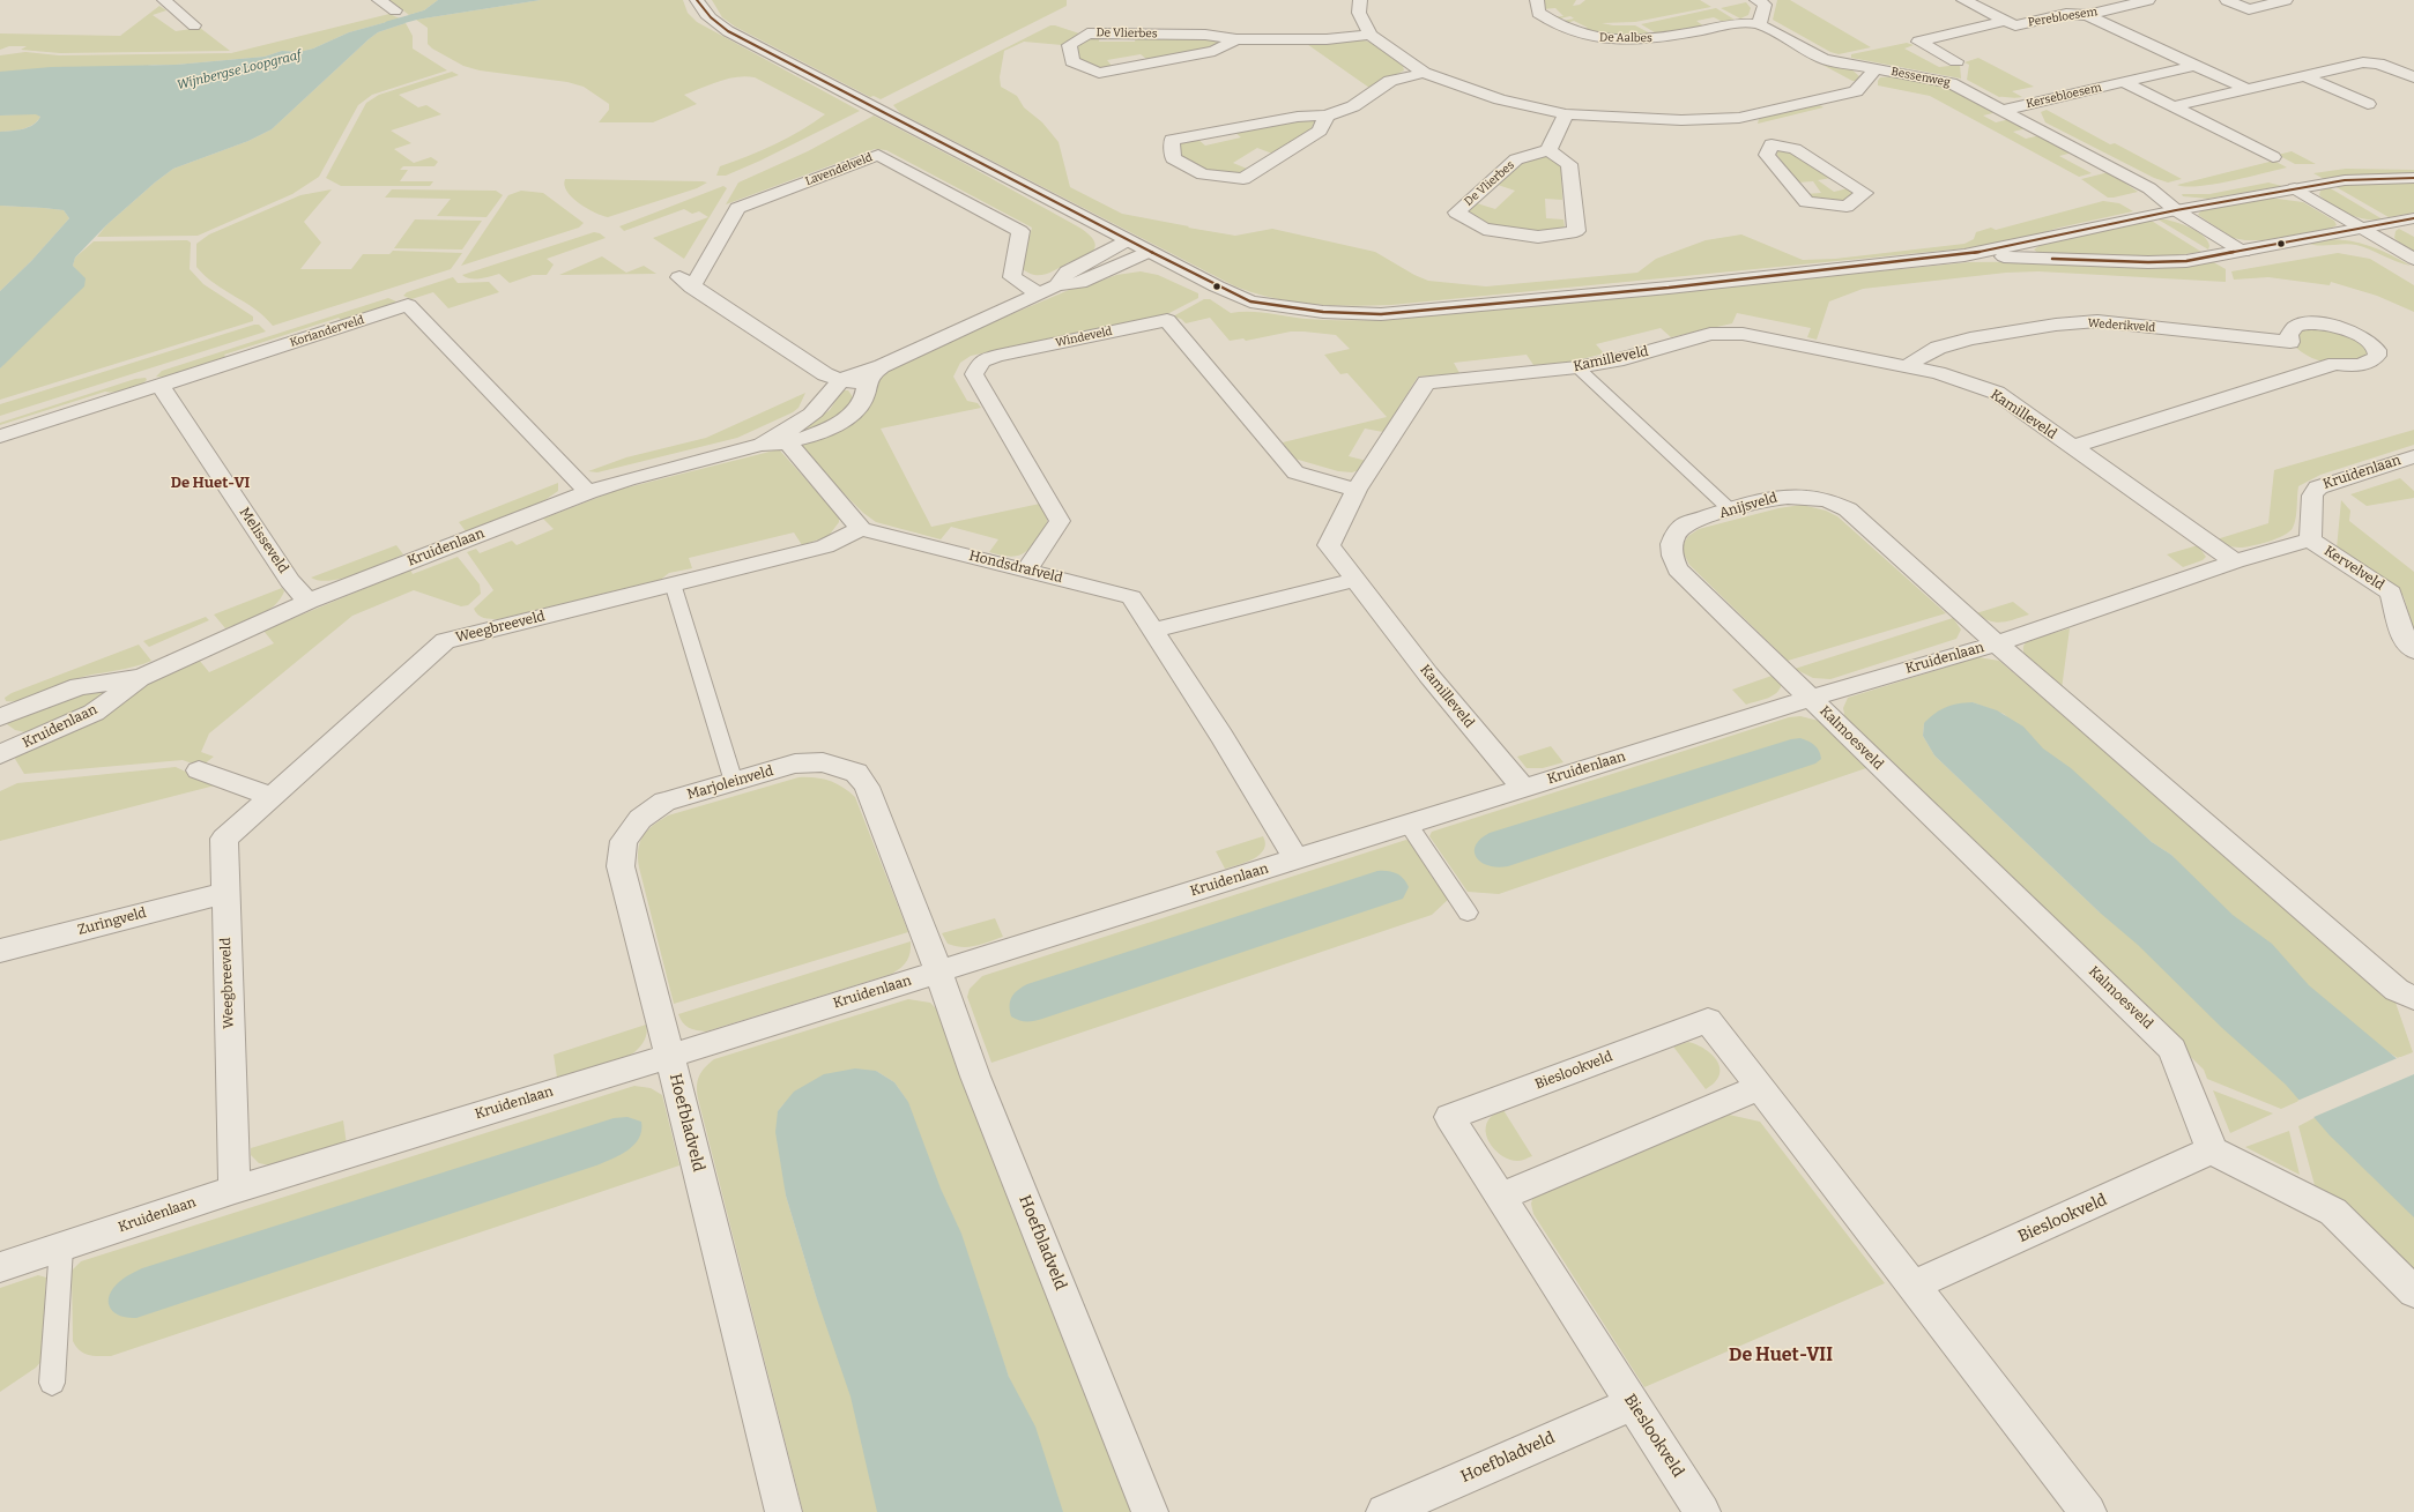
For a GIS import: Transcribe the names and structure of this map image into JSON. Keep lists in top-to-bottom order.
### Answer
{
  "streets": {
    "street": [
      "Perebloesem",
      "De Vlierbes",
      "De Aalbes",
      "Bessenweg",
      "Kersebloesem",
      "Lavendelveld",
      "Wederikveld",
      "Korianderveld",
      "Windeveld",
      "Kamilleveld",
      "Kruidenlaan",
      "Anijsveld",
      "Melisseveld",
      "Hondsdrafveld",
      "Kervelveld",
      "Weegbreeveld",
      "Kalmoesveld",
      "Marjoleinveld",
      "Zuringveld",
      "Bieslookveld",
      "Hoefbladveld"
    ]
  },
  "crossings": [
    ["De Aalbes", "Bessenweg"],
    ["Bessenweg", "Kersebloesem"],
    ["Lavendelveld", "Kruidenlaan"],
    ["Wederikveld", "Kamilleveld"],
    ["Korianderveld", "Kruidenlaan"],
    ["Korianderveld", "Melisseveld"],
    ["Windeveld", "Kamilleveld"],
    ["Windeveld", "Hondsdrafveld"],
    ["Kamilleveld", "Kruidenlaan"],
    ["Kruidenlaan", "Anijsveld"],
    ["Kruidenlaan", "Melisseveld"],
    ["Kruidenlaan", "Hondsdrafveld"],
    ["Kruidenlaan", "Kervelveld"],
    ["Kruidenlaan", "Weegbreeveld"],
    ["Kruidenlaan", "Kalmoesveld"],
    ["Kruidenlaan", "Marjoleinveld"],
    ["Kruidenlaan", "Hoefbladveld"],
    ["Anijsveld", "Kalmoesveld"],
    ["Weegbreeveld", "Zuringveld"],
    ["Kalmoesveld", "Bieslookveld"],
    ["Marjoleinveld", "Hoefbladveld"],
    ["Bieslookveld", "Hoefbladveld"]
  ],
  "districts": ["De Huet-VI", "De Huet-VII"],
  "water": ["Wijnbergse Loopgraaf"]
}
